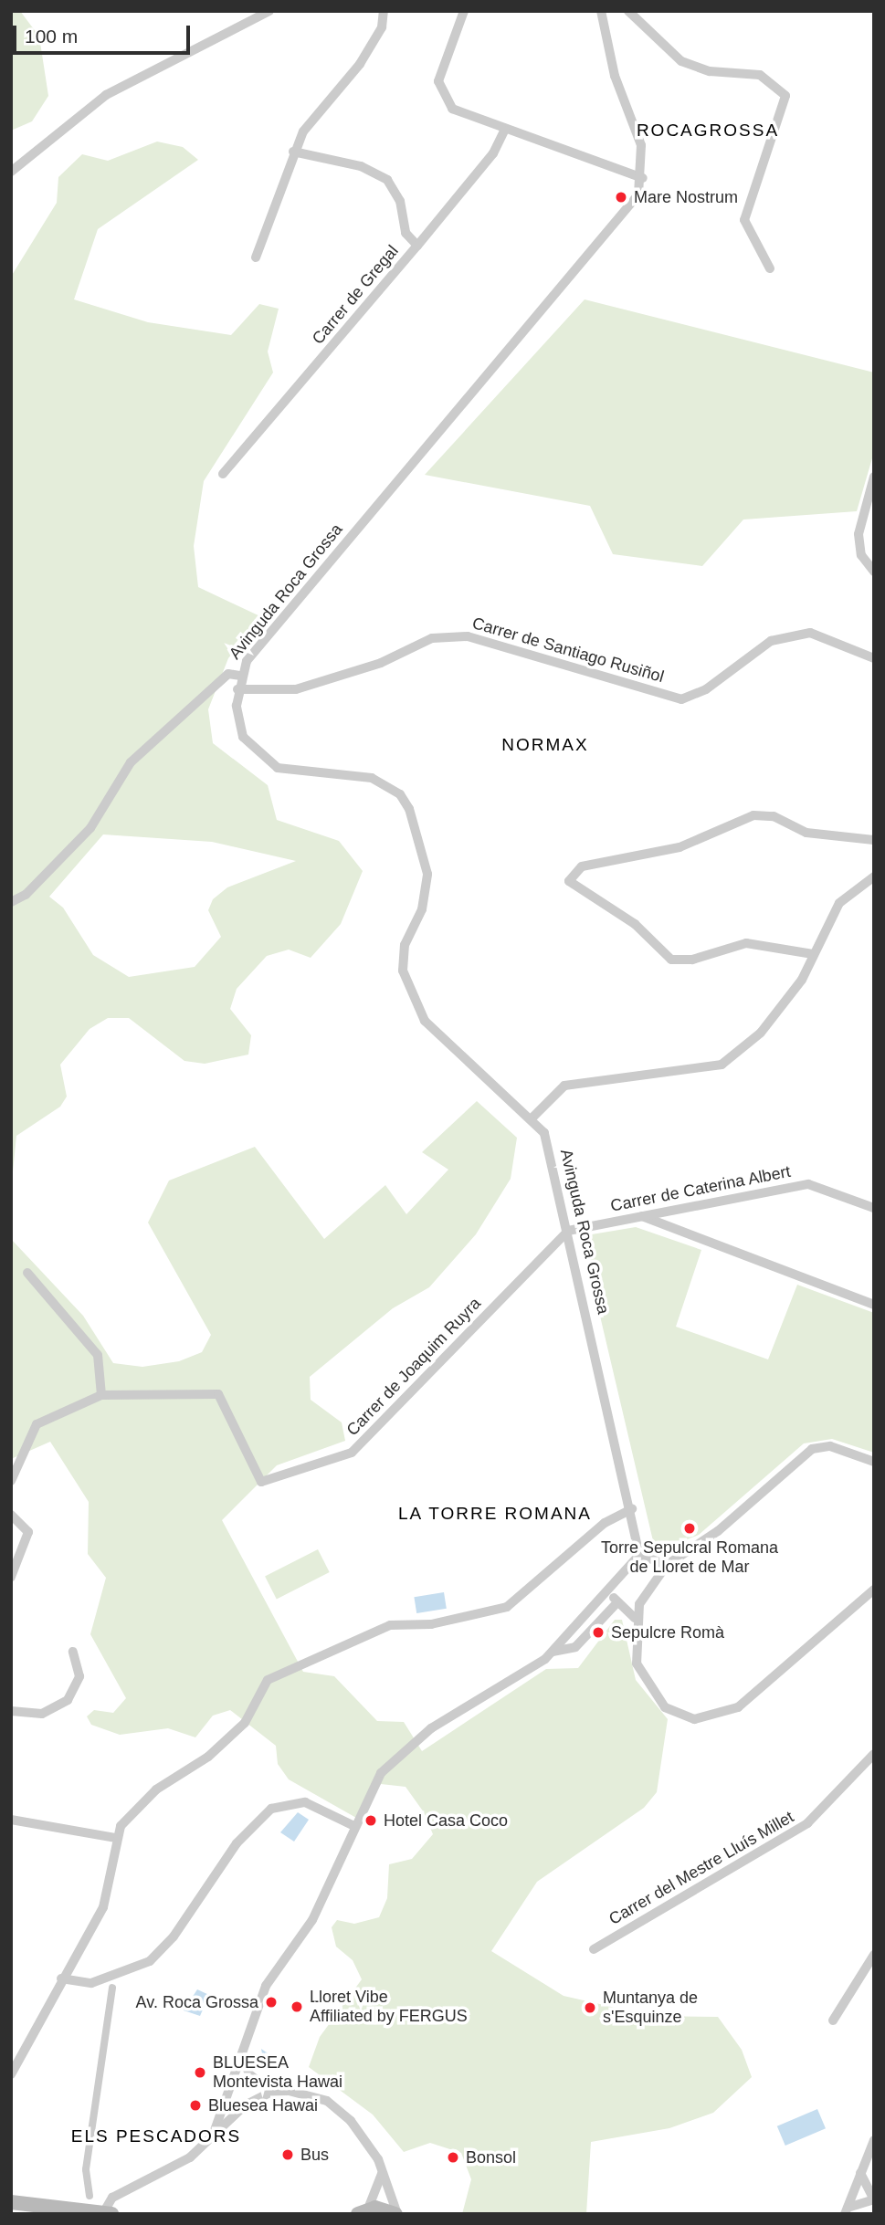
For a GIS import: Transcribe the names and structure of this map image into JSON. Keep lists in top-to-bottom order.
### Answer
{
  "streets": {
    "street": [
      "Carrer de Gregal",
      "Avinguda Roca Grossa",
      "Carrer de Santiago Rusiñol",
      "Carrer de Caterina Albert",
      "Carrer de Joaquim Ruyra",
      "Carrer del Mestre Lluís Millet"
    ]
  },
  "crossings": [
    ["Avinguda Roca Grossa", "Carrer de Santiago Rusiñol"],
    ["Avinguda Roca Grossa", "Carrer de Caterina Albert"],
    ["Avinguda Roca Grossa", "Carrer de Joaquim Ruyra"],
    ["Carrer de Caterina Albert", "Carrer de Joaquim Ruyra"]
  ],
  "districts": [
    "ROCAGROSSA",
    "NORMAX",
    "LA TORRE ROMANA",
    "ELS PESCADORS"
  ],
  "places": [
    "Mare Nostrum",
    "Torre Sepulcral Romana de Lloret de Mar",
    "Sepulcre Romà",
    "Hotel Casa Coco",
    "Av. Roca Grossa",
    "Lloret Vibe Affiliated by FERGUS",
    "Muntanya de s'Esquinze",
    "BLUESEA Montevista Hawai",
    "Bluesea Hawai",
    "Bus",
    "Bonsol"
  ],
  "scale_bar": "100 m"
}
